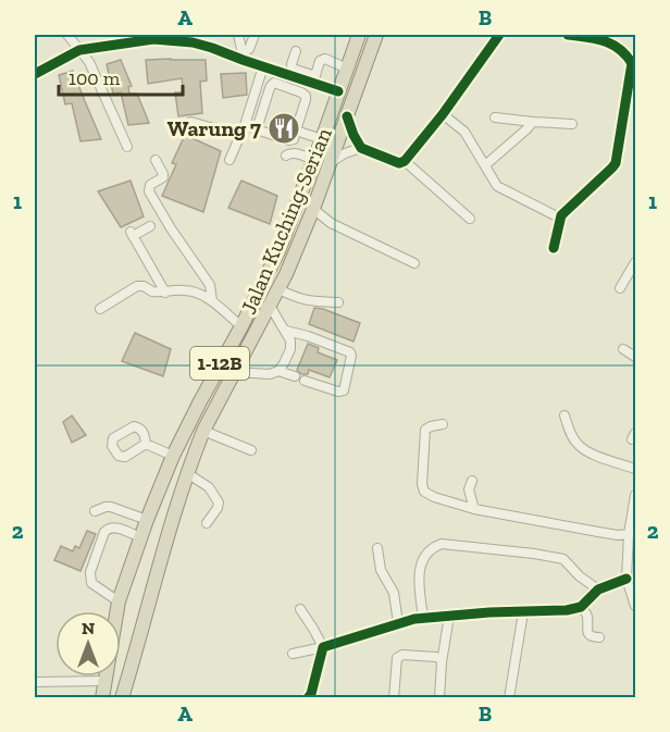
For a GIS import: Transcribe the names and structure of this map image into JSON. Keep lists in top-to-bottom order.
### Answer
{
  "streets": {
    "highway": ["Jalan Kuching-Serian", "1-12B"]
  },
  "places": {
    "restaurant": ["Warung 7"]
  },
  "scale_bar": "100 m",
  "north": "top",
  "grid": {
    "columns": ["A", "B"],
    "rows": ["1", "2"]
  }
}
